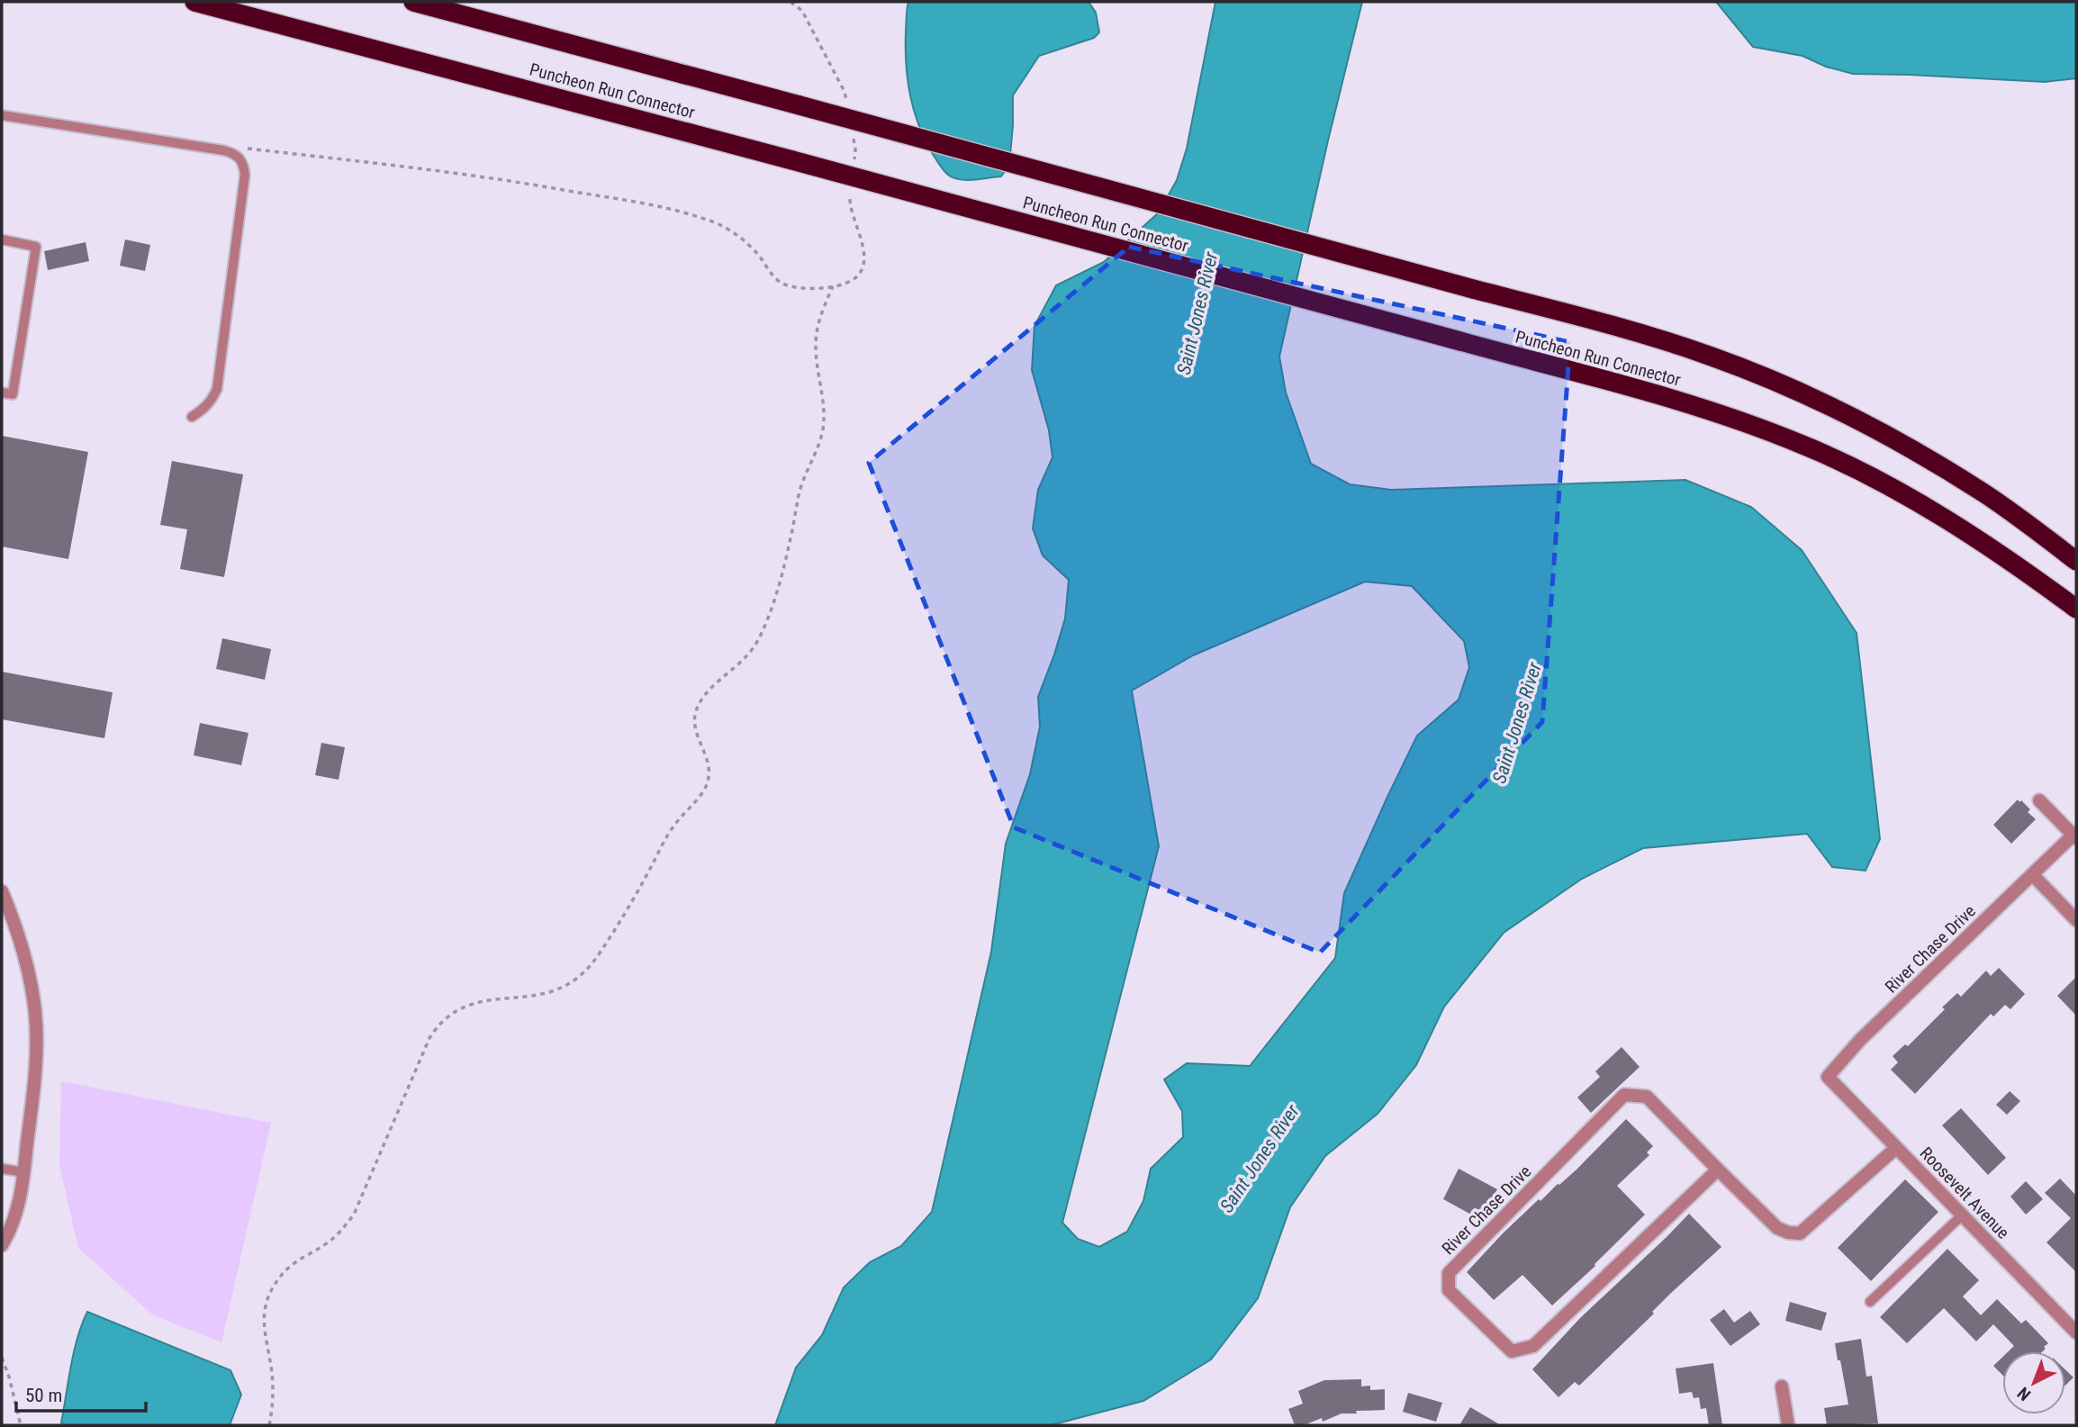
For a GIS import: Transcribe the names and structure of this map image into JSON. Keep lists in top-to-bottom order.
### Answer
{
  "streets": {
    "highway": ["Puncheon Run Connector"],
    "street": ["River Chase Drive", "Roosevelt Avenue"]
  },
  "crossings": [
    ["River Chase Drive", "Roosevelt Avenue"]
  ],
  "water": ["Saint Jones River"],
  "scale_bar": "50 m",
  "north": "bottom left"
}
